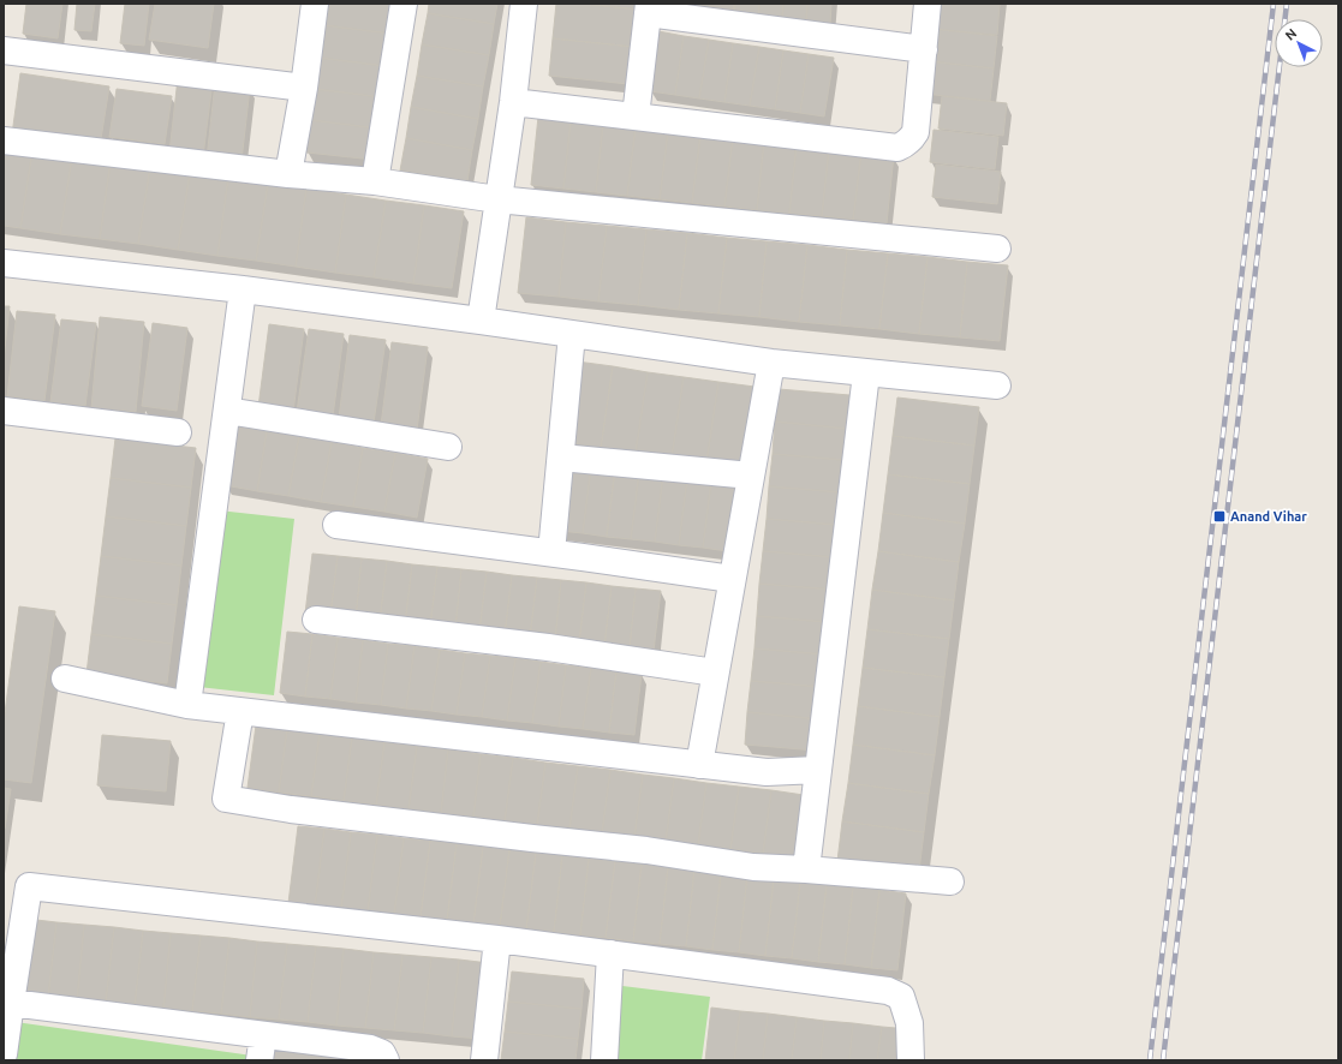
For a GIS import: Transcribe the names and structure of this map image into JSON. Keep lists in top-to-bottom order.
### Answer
{
  "places": {
    "transit": ["Anand Vihar"]
  },
  "north": "top left"
}
